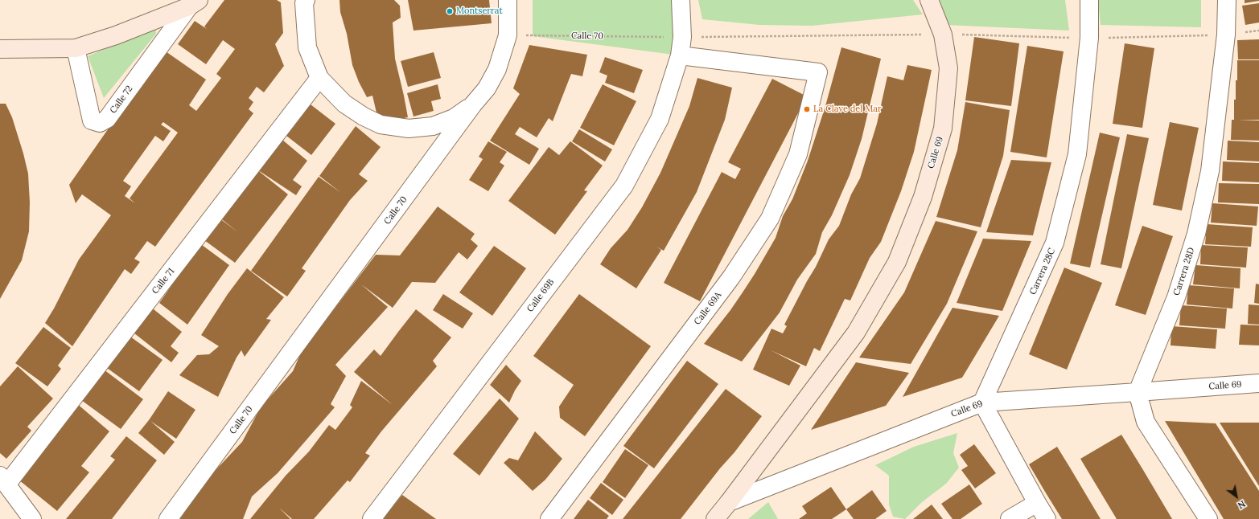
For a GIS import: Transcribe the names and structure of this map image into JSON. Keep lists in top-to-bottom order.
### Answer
{
  "streets": {
    "street": [
      "Calle 70",
      "Calle 72",
      "Calle 69",
      "Carrera 28C",
      "Carrera 28D",
      "Calle 71",
      "Calle 69B",
      "Calle 69A"
    ]
  },
  "crossings": [
    ["Calle 70", "Calle 69B"],
    ["Calle 69", "Carrera 28C"],
    ["Calle 69", "Carrera 28D"],
    ["Calle 69B", "Calle 69A"]
  ],
  "places": ["Montserrat", "La Clave del Mar"],
  "north": "bottom right"
}
